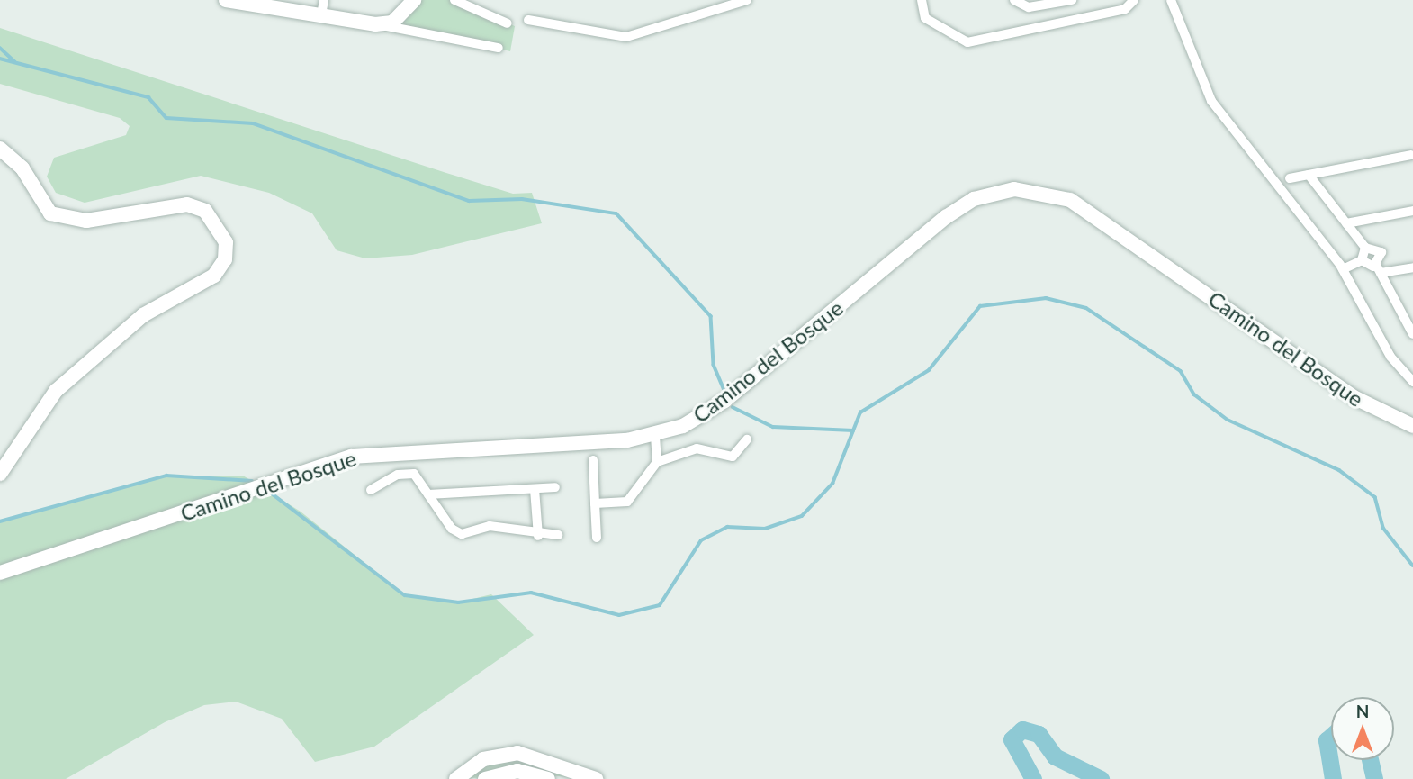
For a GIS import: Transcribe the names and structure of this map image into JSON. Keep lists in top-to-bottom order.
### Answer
{
  "streets": {
    "street": ["Camino del Bosque"]
  },
  "north": "top"
}
